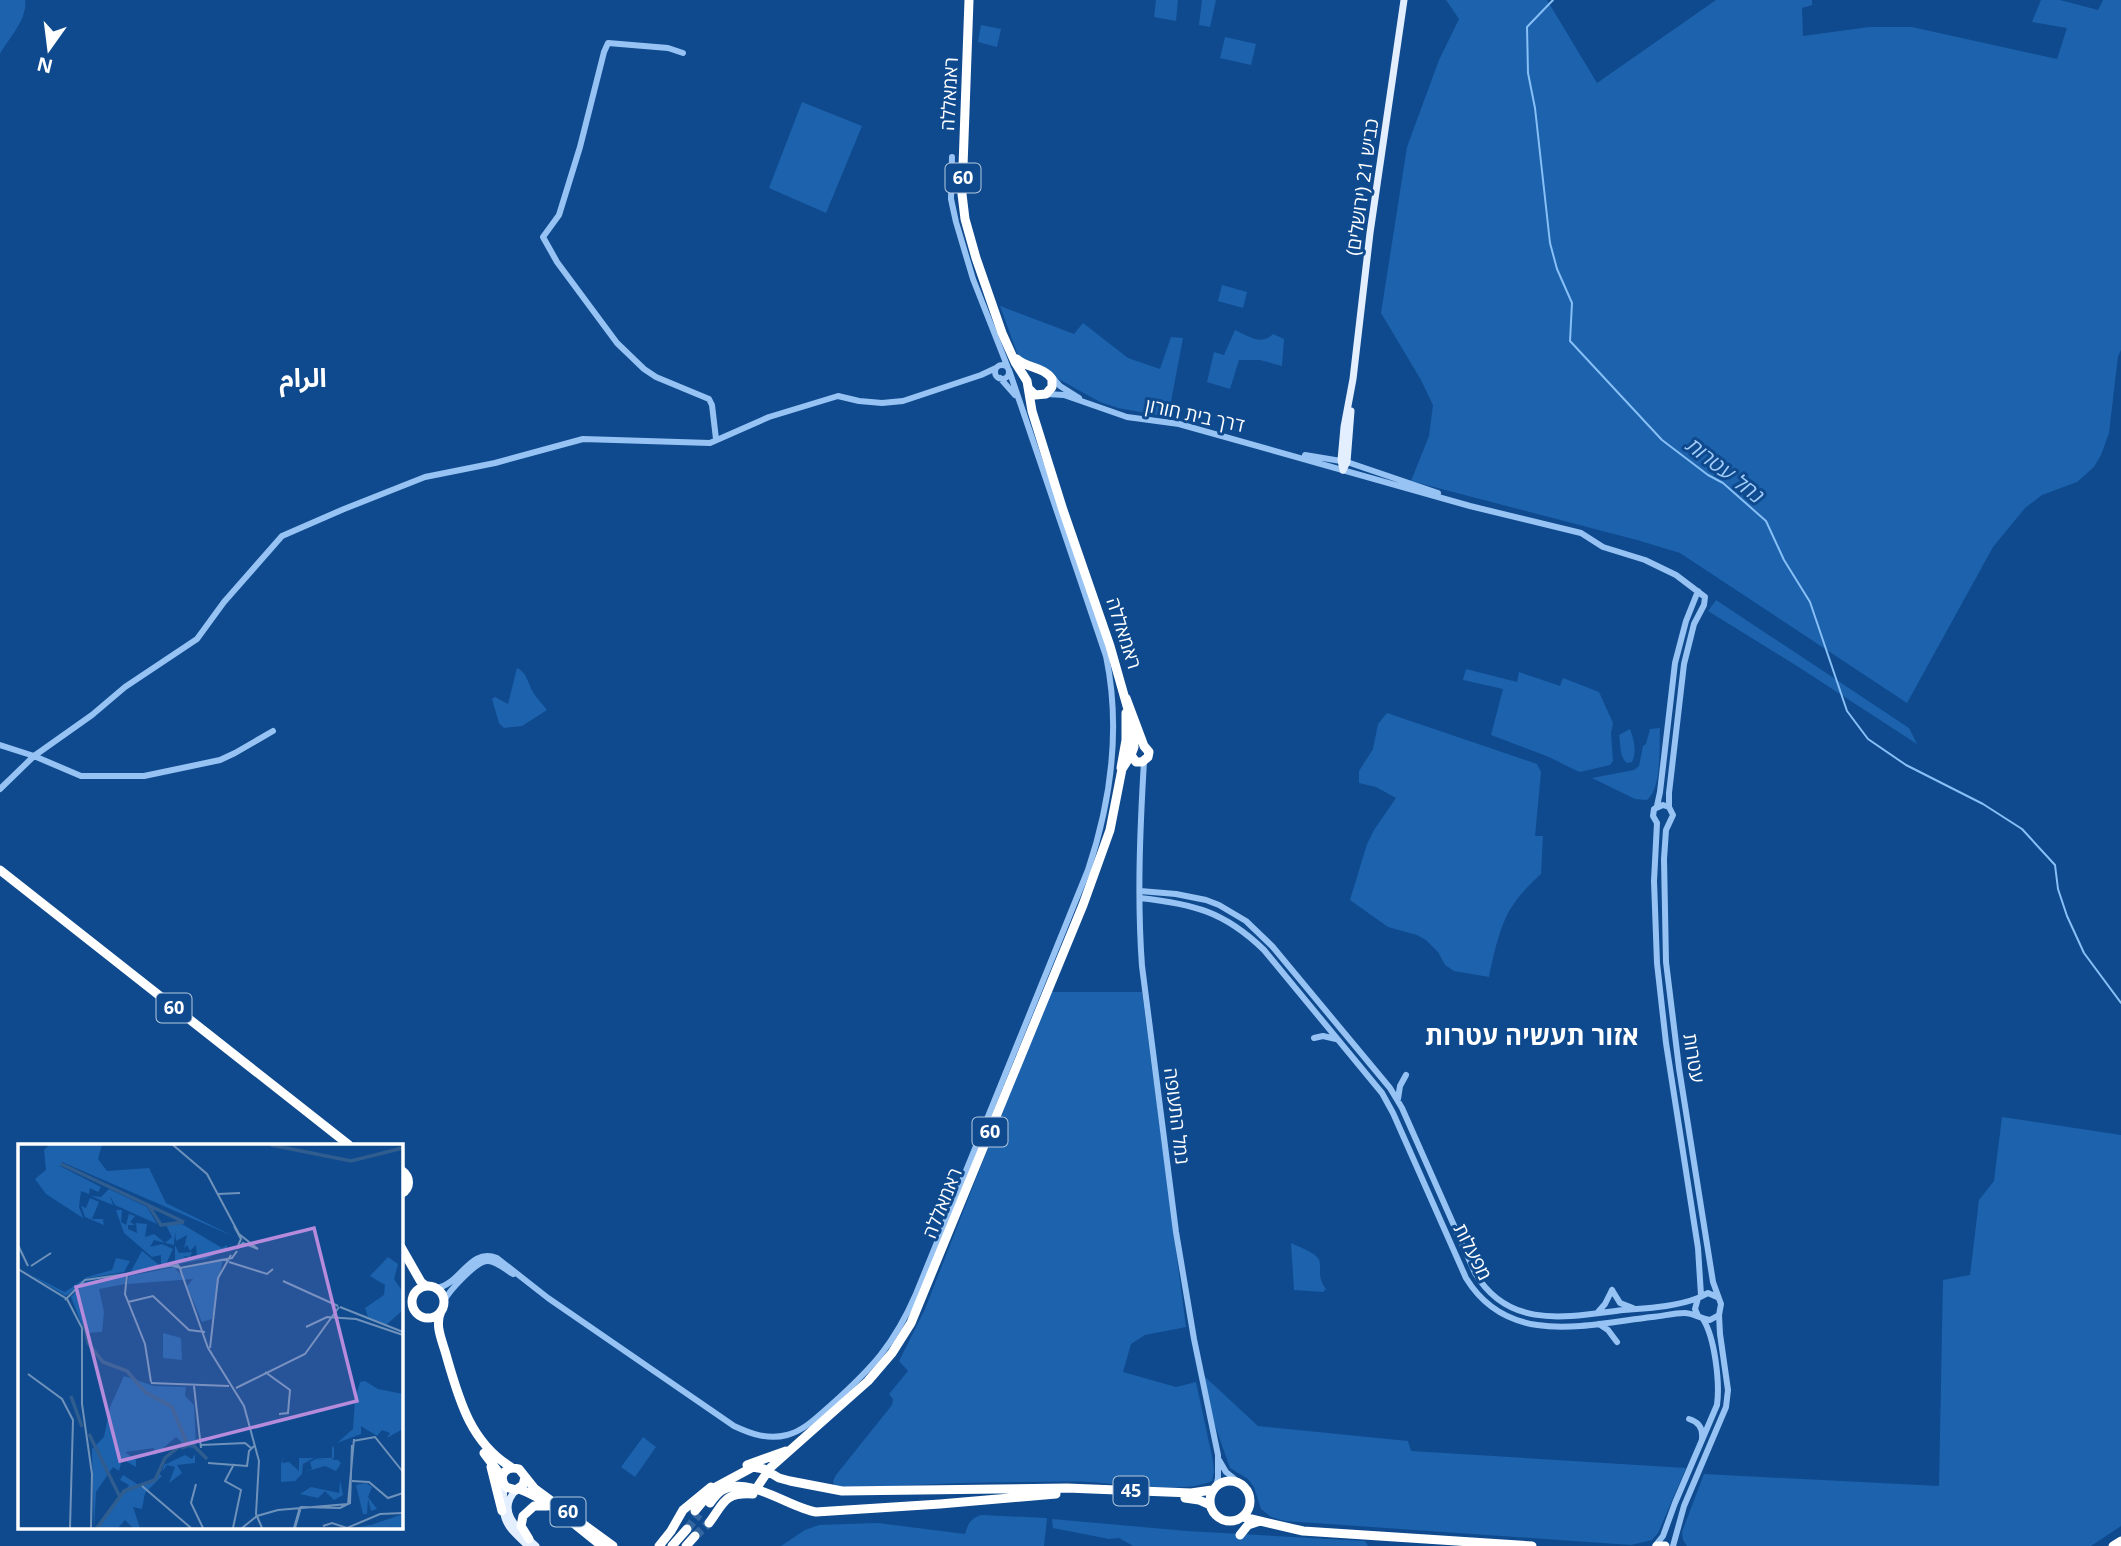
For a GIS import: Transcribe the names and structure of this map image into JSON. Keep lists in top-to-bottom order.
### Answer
{
  "streets": {
    "highway": ["ראמאללה", "60", "45"],
    "main road": ["כביש 21 (ירושלים)"],
    "street": [
      "דרך בית חורון",
      "עטרות",
      "נמל התעופה",
      "מפעלות"
    ]
  },
  "crossings": [
    ["ראמאללה", "60"],
    ["ראמאללה", "דרך בית חורון"],
    ["ראמאללה", "נמל התעופה"],
    ["כביש 21 (ירושלים)", "דרך בית חורון"],
    ["עטרות", "מפעלות"],
    ["נמל התעופה", "מפעלות"],
    ["נמל התעופה", "45"]
  ],
  "districts": ["الرام", "אזור תעשיה עטרות"],
  "water": ["נחל עטרות"],
  "north": "bottom"
}
